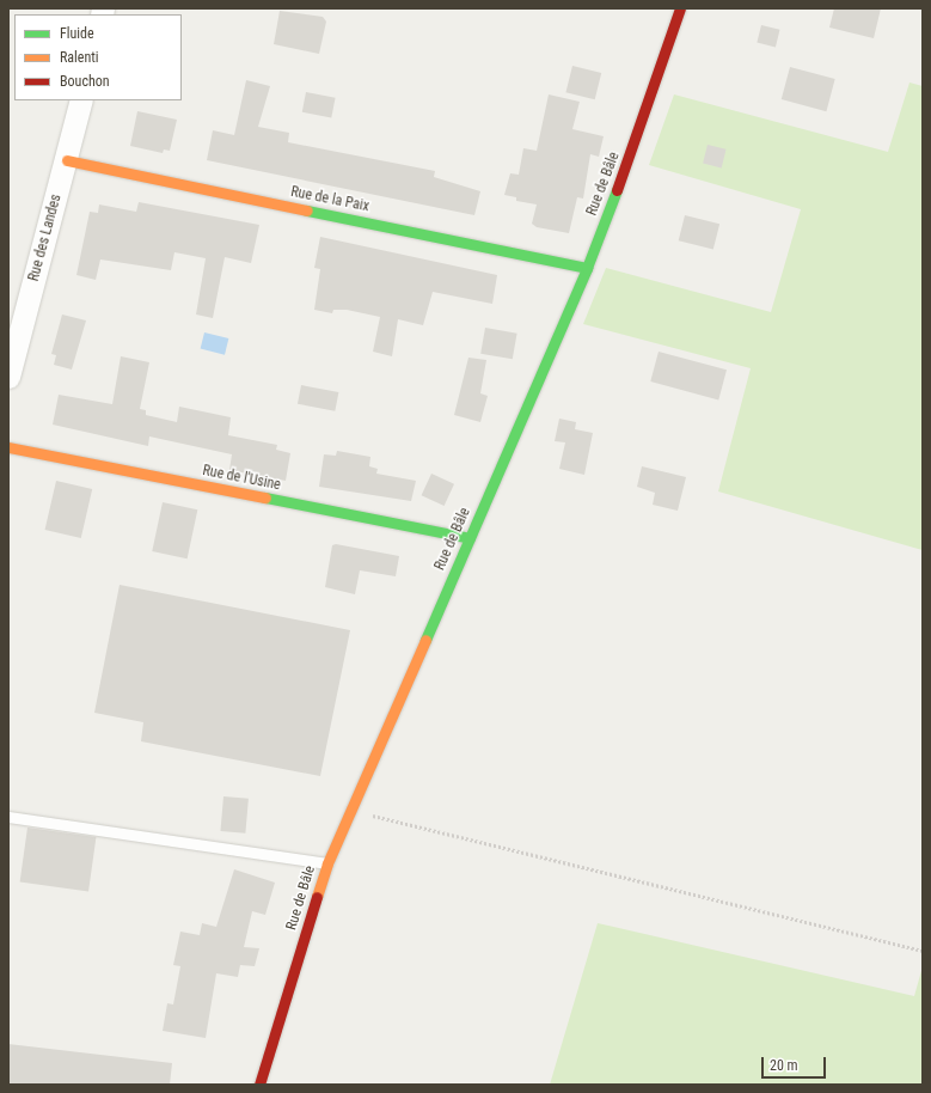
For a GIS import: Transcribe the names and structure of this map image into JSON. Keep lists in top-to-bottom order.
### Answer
{
  "streets": {
    "street": [
      "Rue de Bâle",
      "Rue de la Paix",
      "Rue des Landes",
      "Rue de l'Usine"
    ]
  },
  "crossings": [
    ["Rue de Bâle", "Rue de la Paix"],
    ["Rue de Bâle", "Rue de l'Usine"],
    ["Rue de la Paix", "Rue des Landes"]
  ],
  "legend": ["Fluide", "Ralenti", "Bouchon"],
  "scale_bar": "20 m"
}
